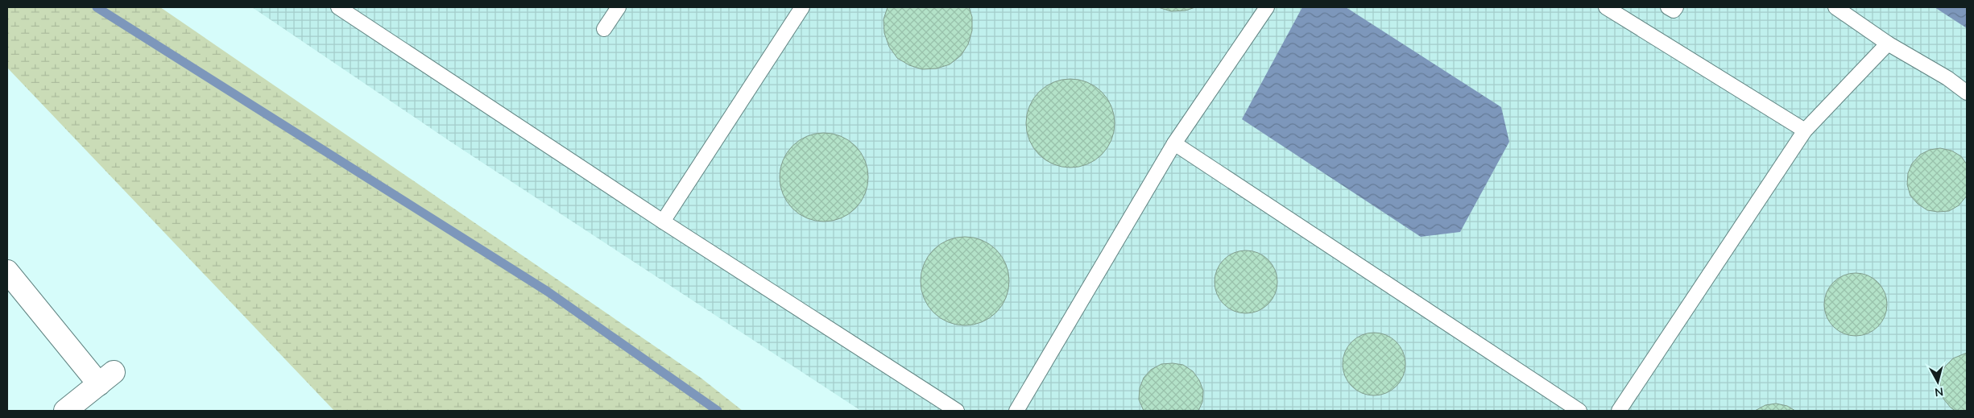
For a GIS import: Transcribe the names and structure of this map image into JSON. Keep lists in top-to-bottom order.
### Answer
{
  "north": "bottom"
}
